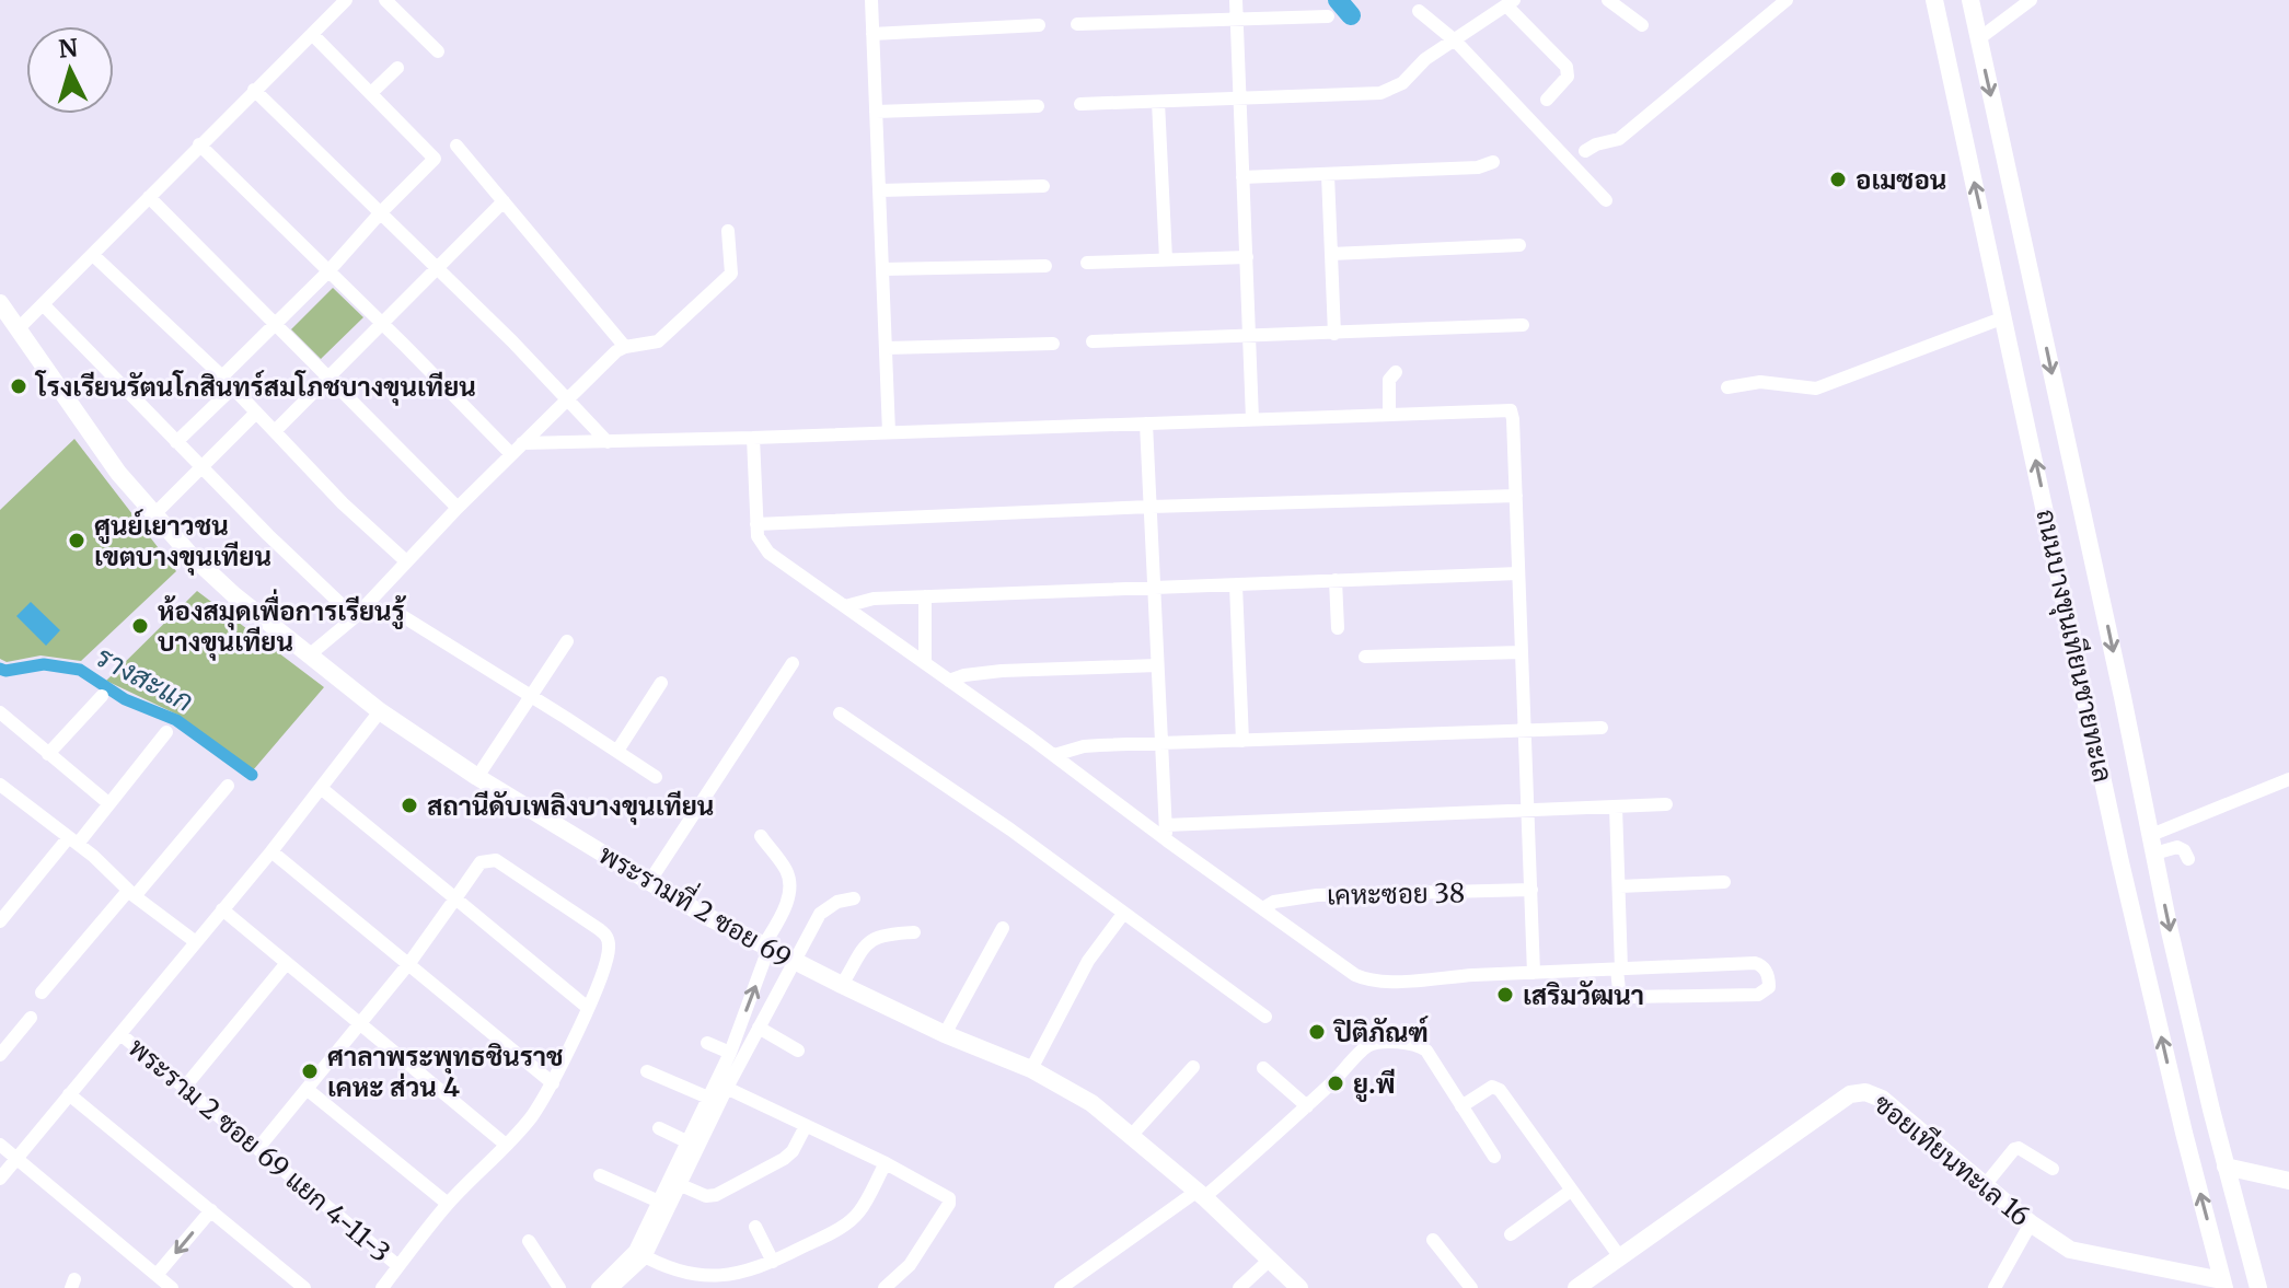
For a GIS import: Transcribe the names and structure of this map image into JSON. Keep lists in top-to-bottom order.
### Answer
{
  "streets": {
    "main road": ["ถนนบางขุนเทียนชายทะเล", "พระรามที่ 2 ซอย 69", "ซอยเทียนทะเล 16"],
    "street": ["เคหะซอย 38", "พระราม 2 ซอย 69 แยก 4-11-3"]
  },
  "crossings": [
    ["ถนนบางขุนเทียนชายทะเล", "ซอยเทียนทะเล 16"]
  ],
  "water": ["รางสะแก"],
  "places": [
    "อเมซอน",
    "โรงเรียนรัตนโกสินทร์สมโภชบางขุนเทียน",
    "ศูนย์เยาวชน เขตบางขุนเทียน",
    "ห้องสมุดเพื่อการเรียนรู้ บางขุนเทียน",
    "สถานีดับเพลิงบางขุนเทียน",
    "เสริมวัฒนา",
    "ปิติภัณฑ์",
    "ศาลาพระพุทธชินราช เคหะ ส่วน 4",
    "ยู.พี"
  ],
  "north": "top"
}
